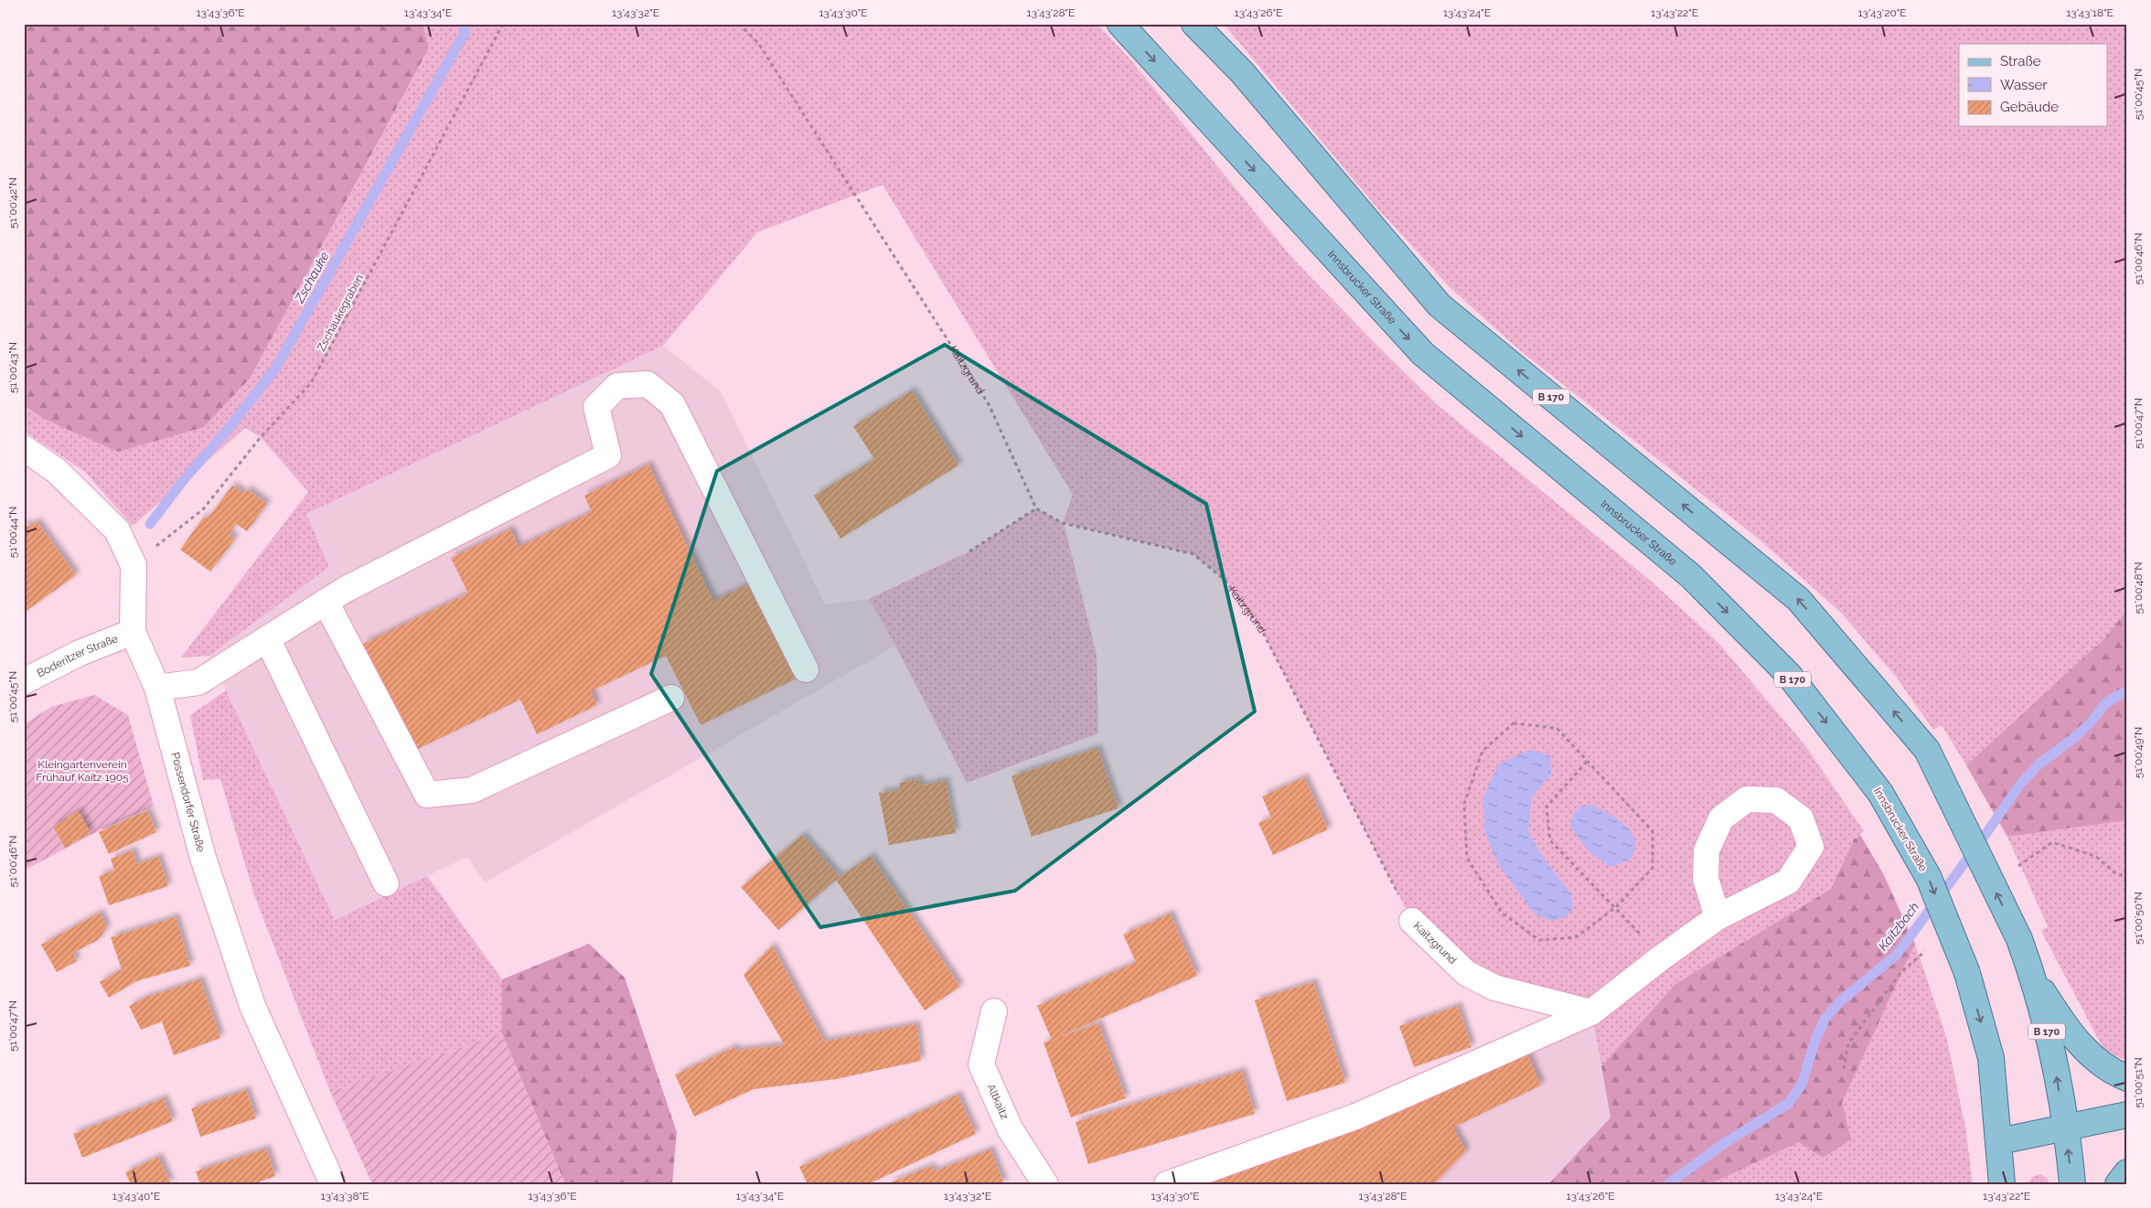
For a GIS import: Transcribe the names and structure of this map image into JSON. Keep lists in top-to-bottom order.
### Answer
{
  "streets": {
    "main road": ["Innsbrucker Straße", "B 170"],
    "street": [
      "Kaitzgrund",
      "Boderitzer Straße",
      "Possendorfer Straße",
      "Altkaitz"
    ],
    "path": ["Zschaukegraben"]
  },
  "crossings": [
    ["Zschaukegraben", "Possendorfer Straße"],
    ["Boderitzer Straße", "Possendorfer Straße"]
  ],
  "water": ["Zschauke", "Kaitzbach"],
  "parks": ["Kleingartenverein Frühauf Kaitz 1905"],
  "legend": ["Straße", "Wasser", "Gebäude"],
  "coordinates": [
    "13°43'36\"E",
    "13°43'34\"E",
    "13°43'32\"E",
    "13°43'30\"E",
    "13°43'28\"E",
    "13°43'26\"E",
    "13°43'24\"E",
    "13°43'22\"E",
    "13°43'20\"E",
    "13°43'18\"E",
    "51°00'45\"N",
    "51°00'42\"N",
    "51°00'46\"N",
    "51°00'43\"N",
    "51°00'47\"N",
    "51°00'44\"N",
    "51°00'48\"N",
    "51°00'49\"N",
    "51°00'50\"N",
    "51°00'51\"N",
    "13°43'40\"E",
    "13°43'38\"E"
  ]
}
